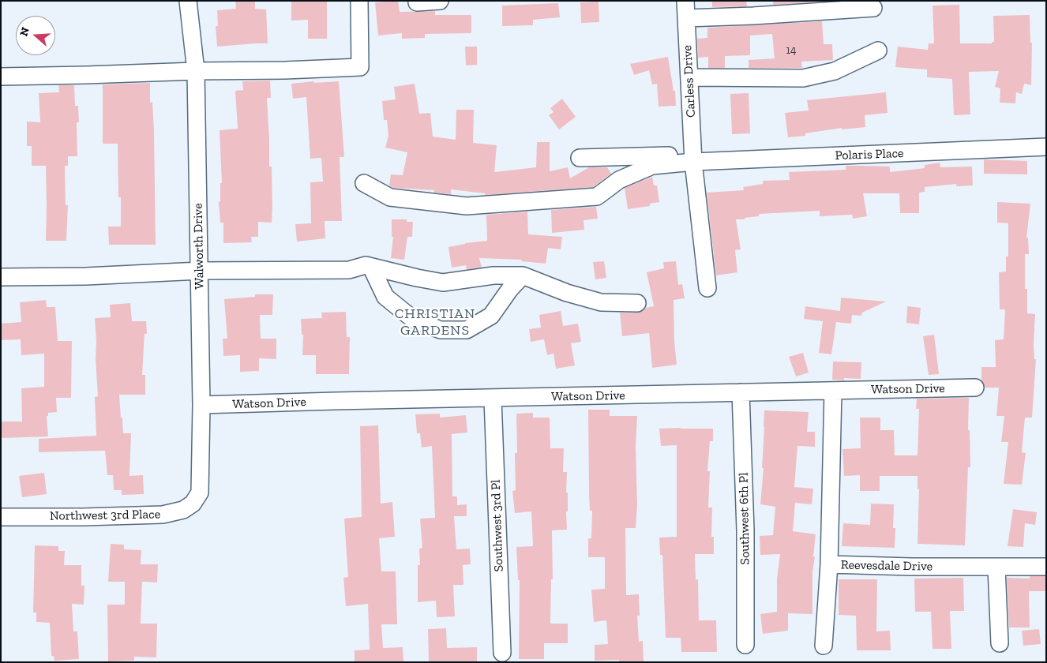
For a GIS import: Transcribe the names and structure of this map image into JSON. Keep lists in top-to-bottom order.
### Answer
{
  "streets": {
    "street": [
      "Carless Drive",
      "Polaris Place",
      "Walworth Drive",
      "Watson Drive",
      "Northwest 3rd Place",
      "Southwest 6th Pl",
      "Southwest 3rd Pl",
      "Reevesdale Drive"
    ]
  },
  "crossings": [
    ["Carless Drive", "Polaris Place"],
    ["Walworth Drive", "Watson Drive"],
    ["Walworth Drive", "Northwest 3rd Place"],
    ["Watson Drive", "Southwest 6th Pl"],
    ["Watson Drive", "Southwest 3rd Pl"],
    ["Watson Drive", "Reevesdale Drive"]
  ],
  "districts": ["CHRISTIAN GARDENS"],
  "house_numbers": ["14"],
  "north": "left"
}
